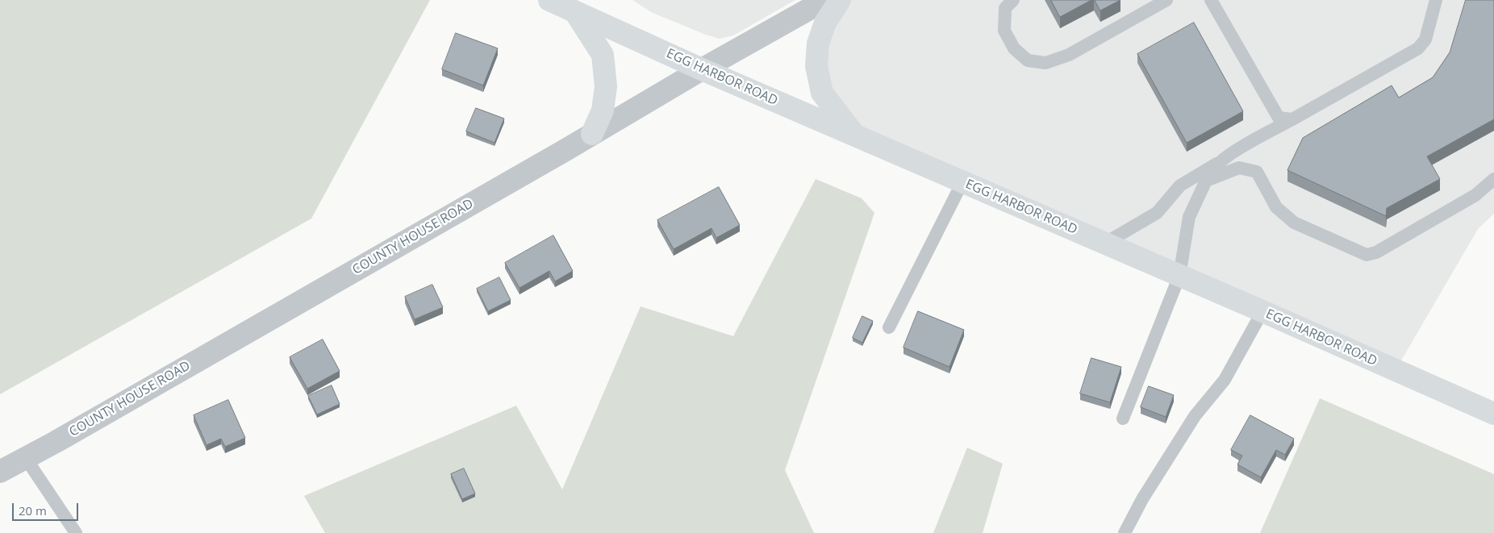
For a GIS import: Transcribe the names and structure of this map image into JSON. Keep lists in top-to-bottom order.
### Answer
{
  "streets": {
    "main road": ["EGG HARBOR ROAD"],
    "street": ["COUNTY HOUSE ROAD"]
  },
  "crossings": [
    ["EGG HARBOR ROAD", "COUNTY HOUSE ROAD"]
  ],
  "scale_bar": "20 m"
}
